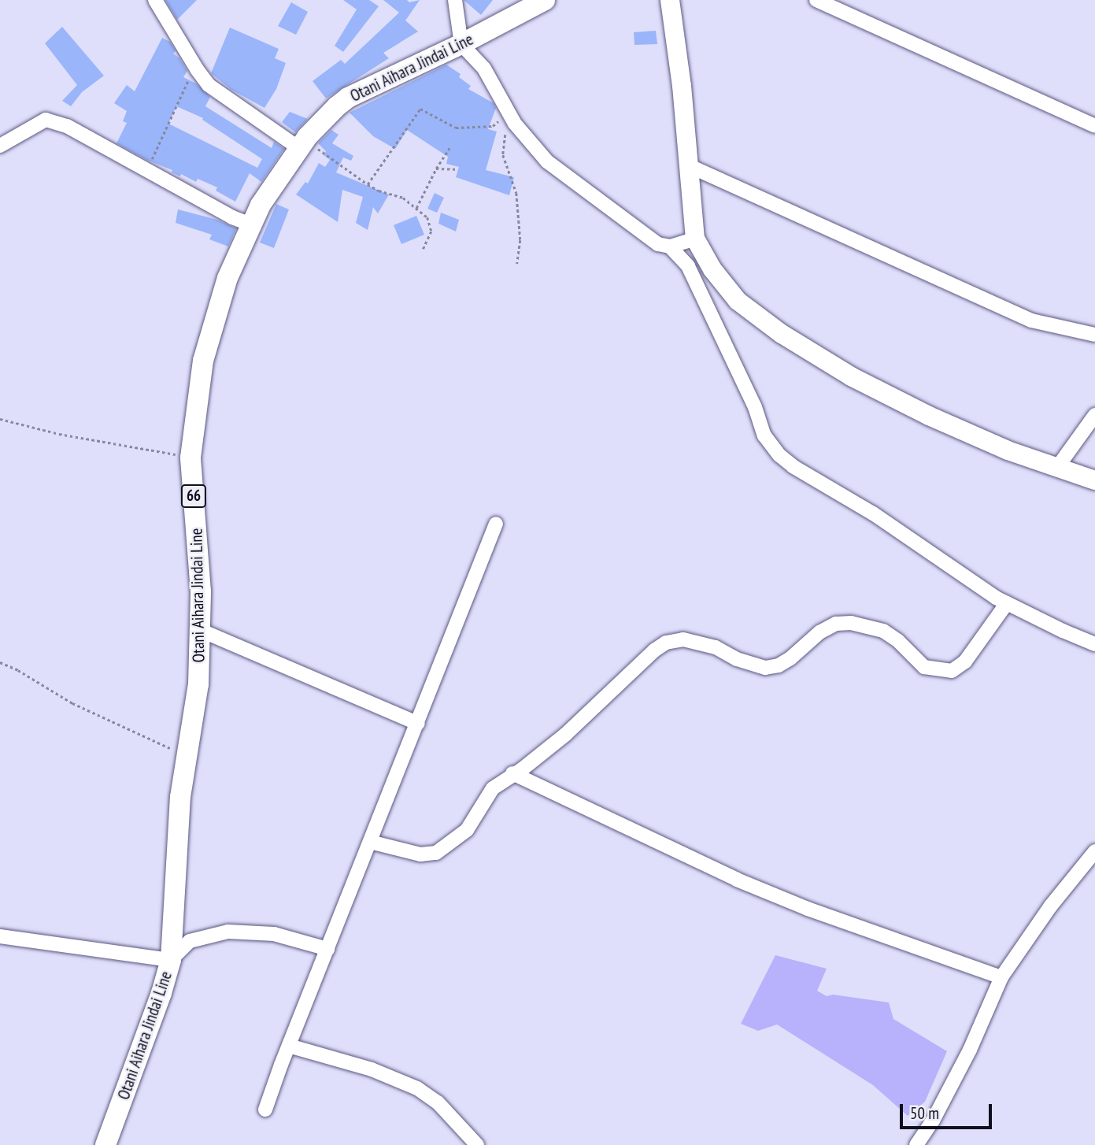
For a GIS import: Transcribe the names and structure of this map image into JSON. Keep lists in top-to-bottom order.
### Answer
{
  "streets": {
    "main road": ["Otani Aihara Jindai Line", "66"]
  },
  "scale_bar": "50 m"
}
